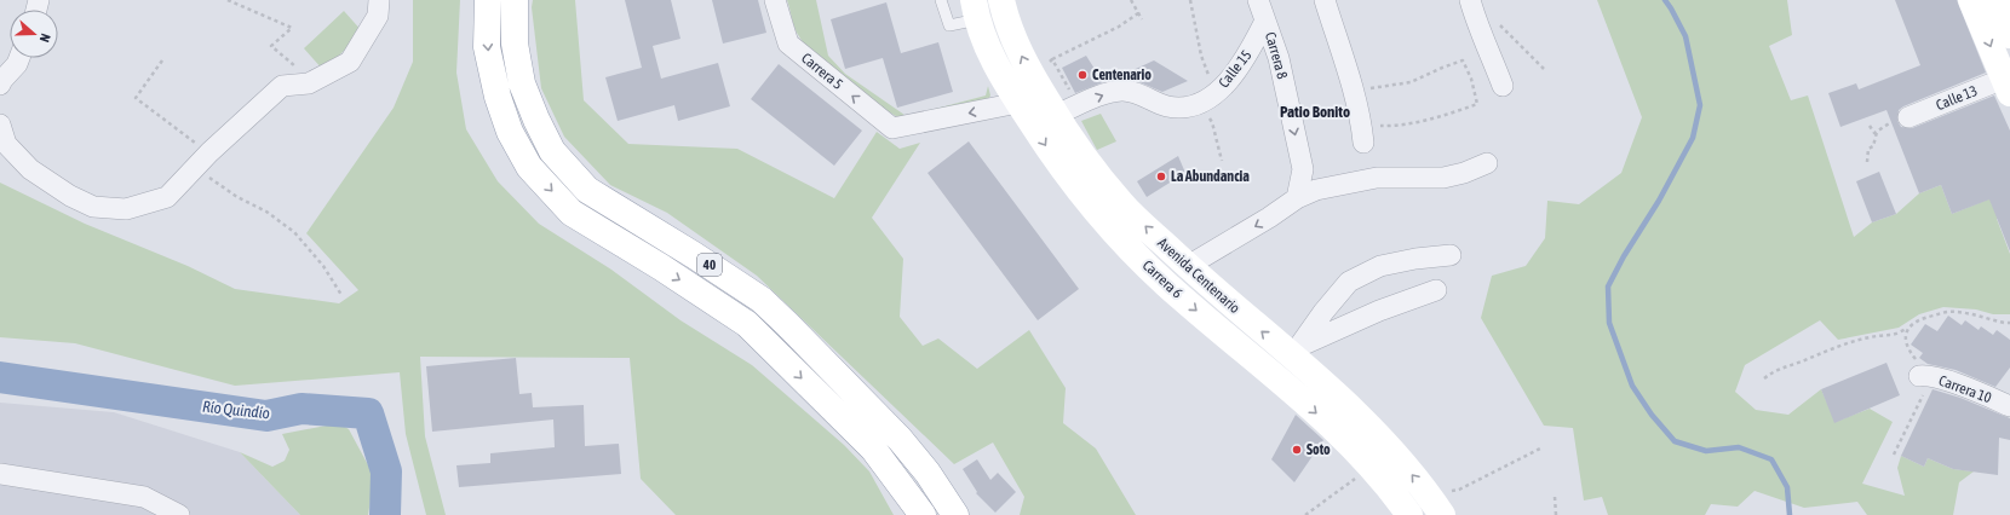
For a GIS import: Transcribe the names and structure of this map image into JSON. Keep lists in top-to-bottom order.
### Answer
{
  "streets": {
    "main road": ["40", "Avenida Centenario", "Carrera 6"],
    "street": [
      "Carrera 8",
      "Calle 15",
      "Carrera 5",
      "Calle 13",
      "Carrera 10"
    ]
  },
  "crossings": [
    ["Carrera 8", "Calle 15"],
    ["Calle 15", "Avenida Centenario"],
    ["Carrera 5", "Avenida Centenario"],
    ["Carrera 5", "Carrera 6"],
    ["Avenida Centenario", "Carrera 6"]
  ],
  "one_way": [
    "Calle 15",
    "Carrera 5",
    "Avenida Centenario",
    "Carrera 6"
  ],
  "districts": ["Patio Bonito"],
  "water": ["Río Quindío"],
  "places": ["Centenario", "La Abundancia", "Soto"],
  "north": "right"
}
